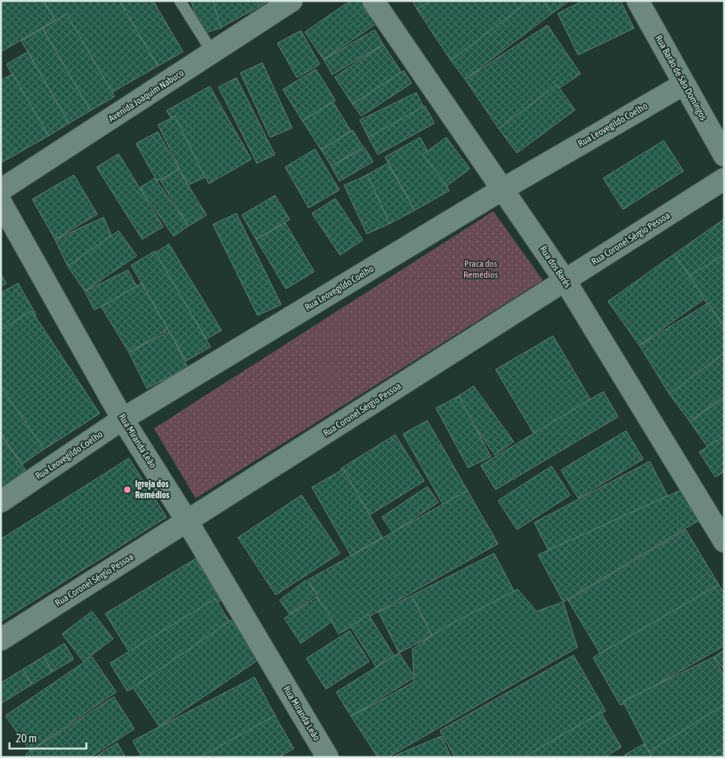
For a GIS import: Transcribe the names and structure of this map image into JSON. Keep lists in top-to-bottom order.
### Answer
{
  "streets": {
    "street": [
      "Rua Barão de São Domingos",
      "Avenida Joaquim Nabuco",
      "Rua Leovegildo Coelho",
      "Rua Coronel Sérgio Pessoa",
      "Rua dos Barés",
      "Rua Miranda Leão"
    ]
  },
  "crossings": [
    ["Rua Barão de São Domingos", "Rua Leovegildo Coelho"],
    ["Rua Leovegildo Coelho", "Rua dos Barés"],
    ["Rua Leovegildo Coelho", "Rua Miranda Leão"],
    ["Rua Coronel Sérgio Pessoa", "Rua dos Barés"],
    ["Rua Coronel Sérgio Pessoa", "Rua Miranda Leão"]
  ],
  "parks": ["Praca dos Remédios"],
  "places": ["Igreja dos Remédios"],
  "scale_bar": "20 m"
}
